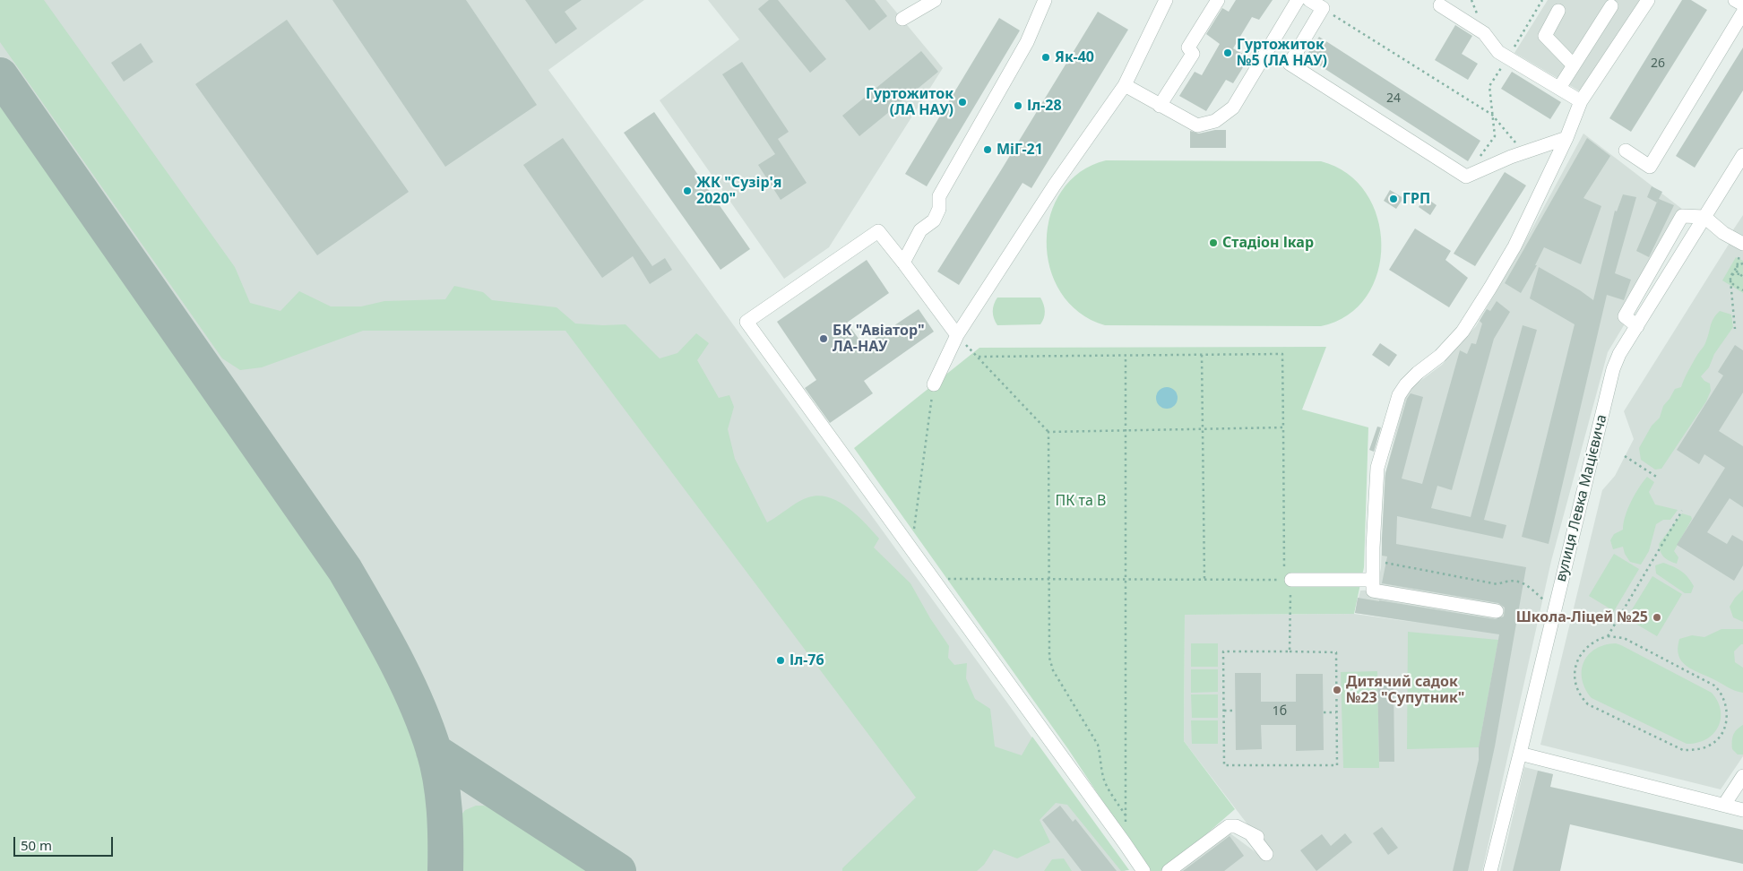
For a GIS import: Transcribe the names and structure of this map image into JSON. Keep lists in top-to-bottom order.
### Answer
{
  "streets": {
    "street": ["вулиця Левка Мацієвича"]
  },
  "parks": ["ПК та В"],
  "places": [
    "Гуртожиток №5 (ЛА НАУ)",
    "Як-40",
    "Гуртожиток (ЛА НАУ)",
    "Іл-28",
    "МіГ-21",
    "ЖК \"Сузір'я 2020\"",
    "ГРП",
    "Стадіон Ікар",
    "БК \"Авіатор\" ЛА-НАУ",
    "Школа-Ліцей №25",
    "Іл-76",
    "Дитячий садок №23 \"Супутник\""
  ],
  "house_numbers": ["26", "24", "1б"],
  "scale_bar": "50 m"
}
